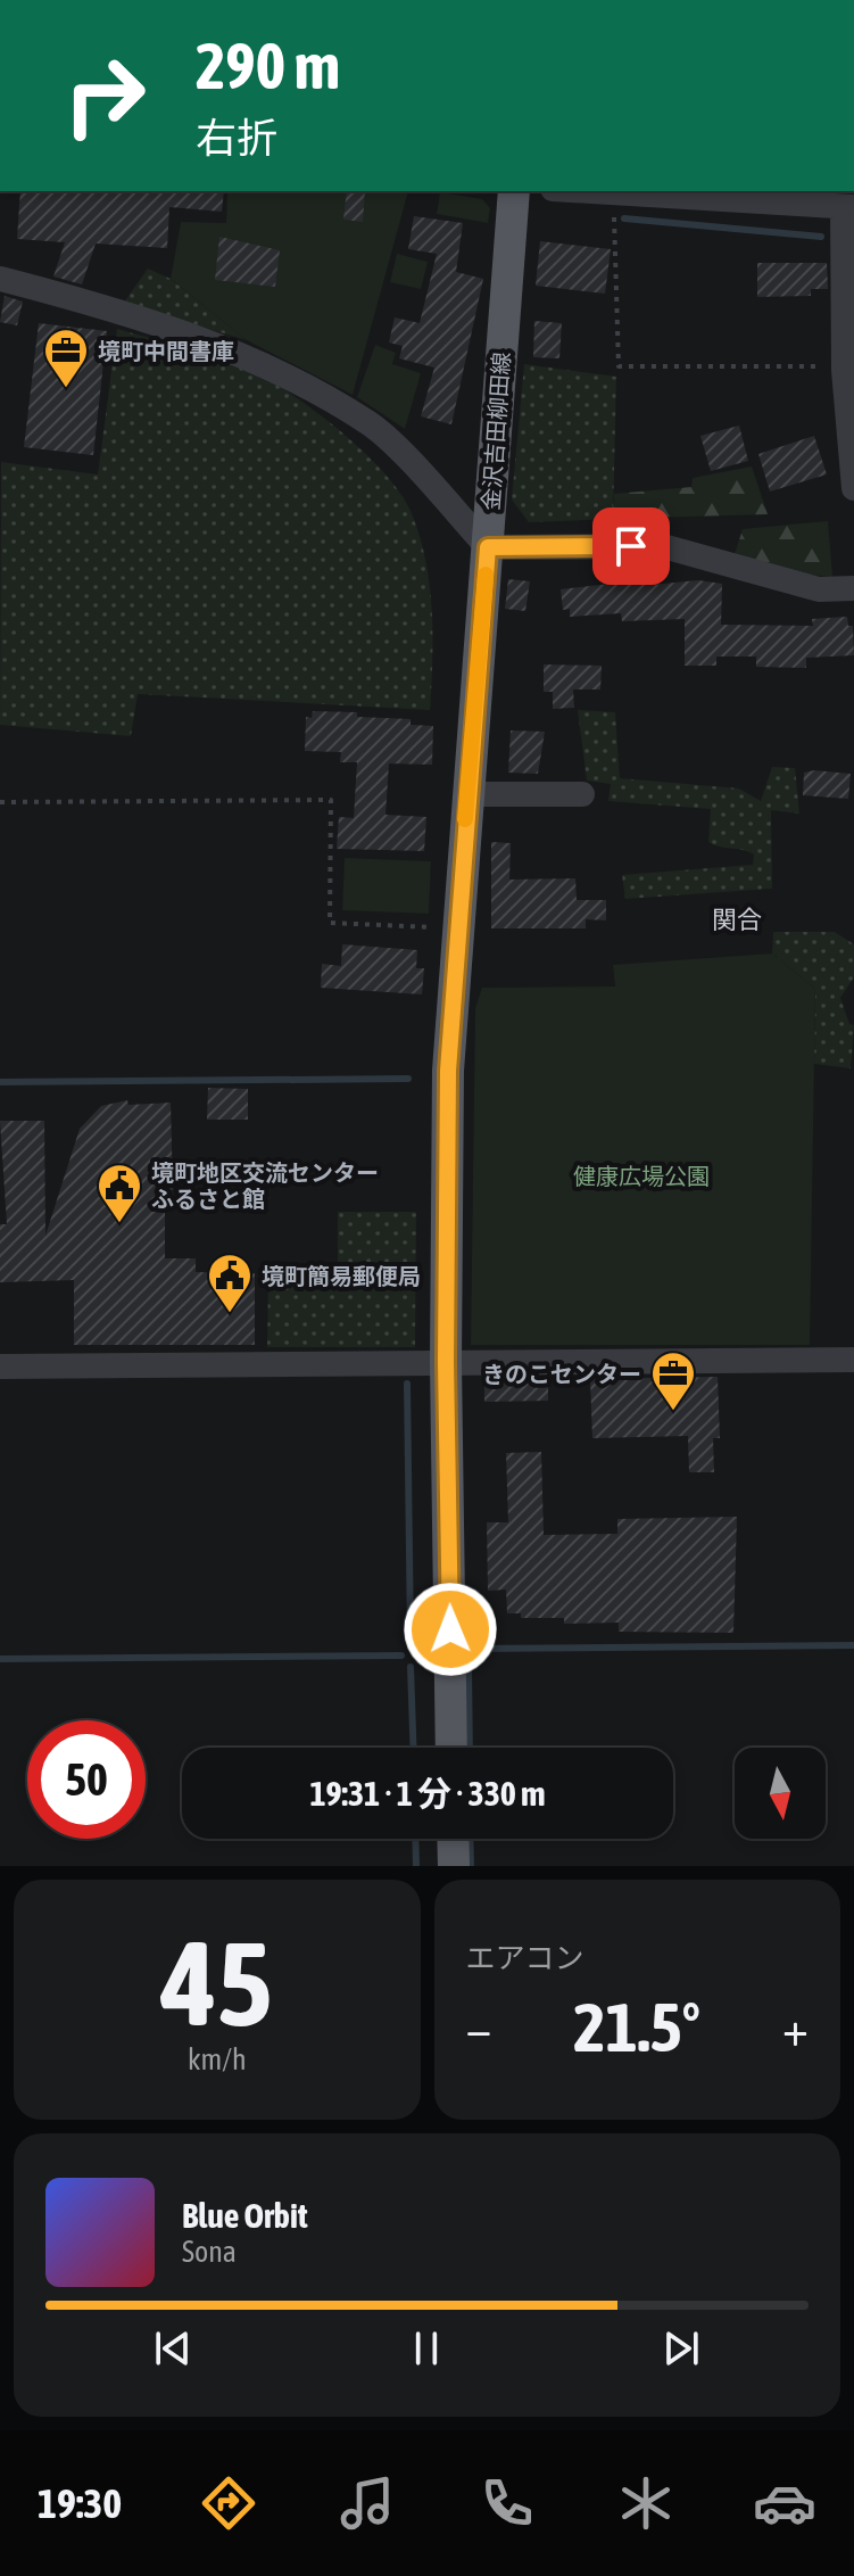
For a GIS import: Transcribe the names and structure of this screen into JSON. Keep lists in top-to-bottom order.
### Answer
{
  "streets": {
    "main road": ["金沢吉田柳田線"]
  },
  "districts": ["関合"],
  "parks": ["健康広場公園"],
  "places": {
    "office": ["境町中間書庫", "きのこセンター"],
    "public building": ["境町地区交流センター ふるさと館", "境町簡易郵便局"]
  },
  "north": "bottom",
  "page": {
    "turn": ["290 m", "右折"],
    "limit": "50",
    "trip": "19:31 · 1 分 · 330 m",
    "tile": [
      ["45", "km/h"],
      "エアコン"
    ],
    "heat": ["−", "21.5°", "+"],
    "song": ["Blue Orbit", "Sona"],
    "tabs": "19:30"
  }
}
